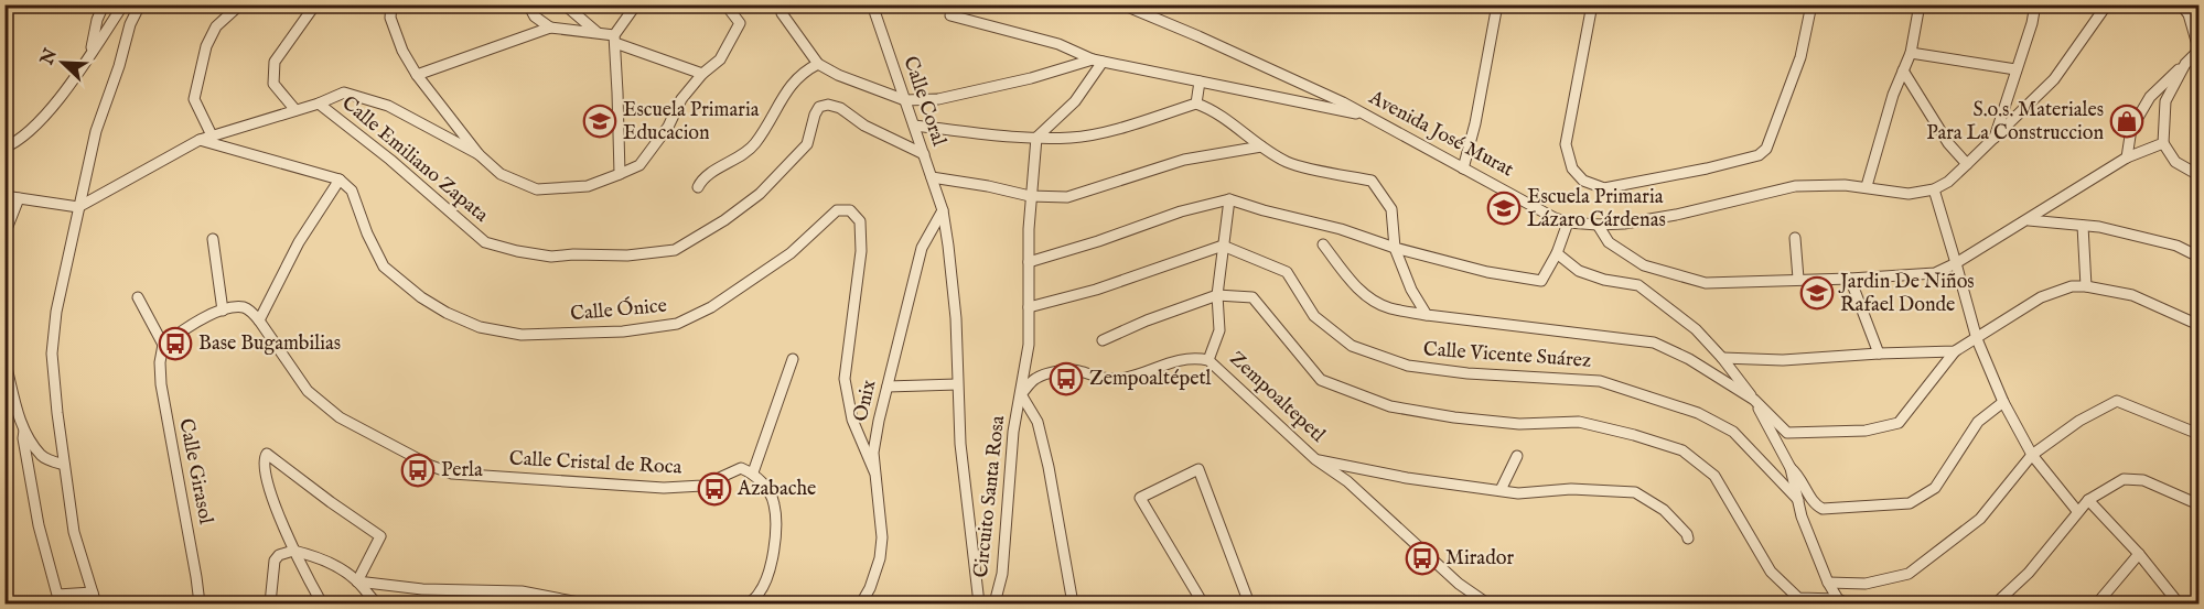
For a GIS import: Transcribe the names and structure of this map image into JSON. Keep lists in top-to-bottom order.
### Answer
{
  "streets": {
    "street": [
      "Calle Coral",
      "Avenida José Murat",
      "Calle Emiliano Zapata",
      "Calle Ónice",
      "Calle Vicente Suárez",
      "Zempoaltepetl",
      "Onix",
      "Calle Cristal de Roca",
      "Calle Girasol",
      "Circuito Santa Rosa"
    ]
  },
  "crossings": [
    ["Calle Coral", "Calle Emiliano Zapata"],
    ["Calle Coral", "Onix"],
    ["Calle Ónice", "Onix"],
    ["Zempoaltepetl", "Circuito Santa Rosa"]
  ],
  "places": {
    "school or university": ["Escuela Primaria Educacion", "Escuela Primaria Lázaro Cárdenas", "Jardin De Niños Rafael Donde"],
    "shop": ["S.o.s. Materiales Para La Construccion"],
    "bus stop": [
      "Base Bugambilias",
      "Zempoaltépetl",
      "Perla",
      "Azabache",
      "Mirador"
    ]
  },
  "north": "top left"
}
